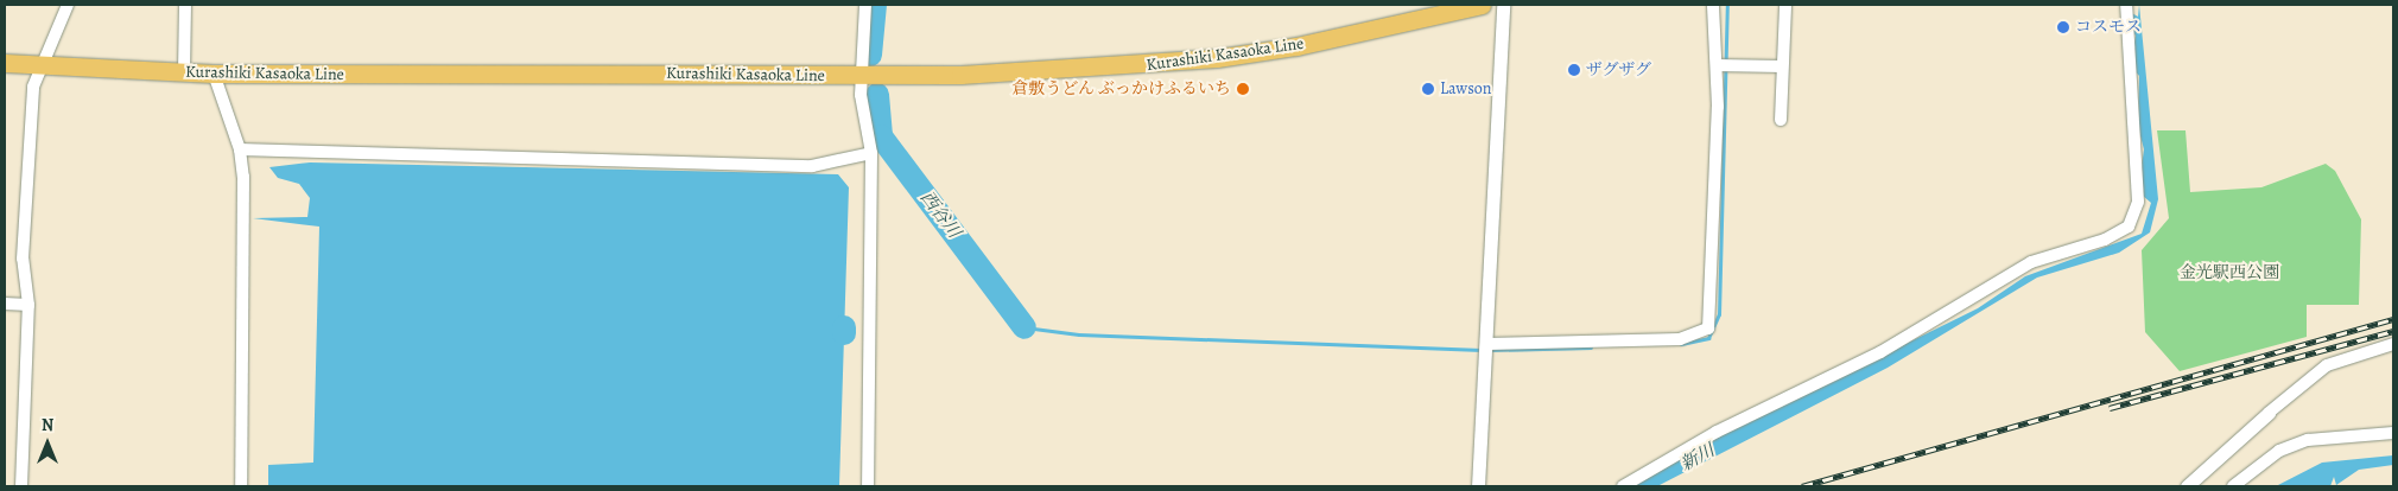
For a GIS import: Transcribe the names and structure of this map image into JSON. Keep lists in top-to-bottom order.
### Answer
{
  "streets": {
    "main road": ["Kurashiki Kasaoka Line"]
  },
  "water": ["西谷川", "新川"],
  "parks": ["金光駅西公園"],
  "places": [
    "コスモス",
    "ザグザグ",
    "倉敷うどん ぶっかけふるいち",
    "Lawson"
  ],
  "north": "top"
}
